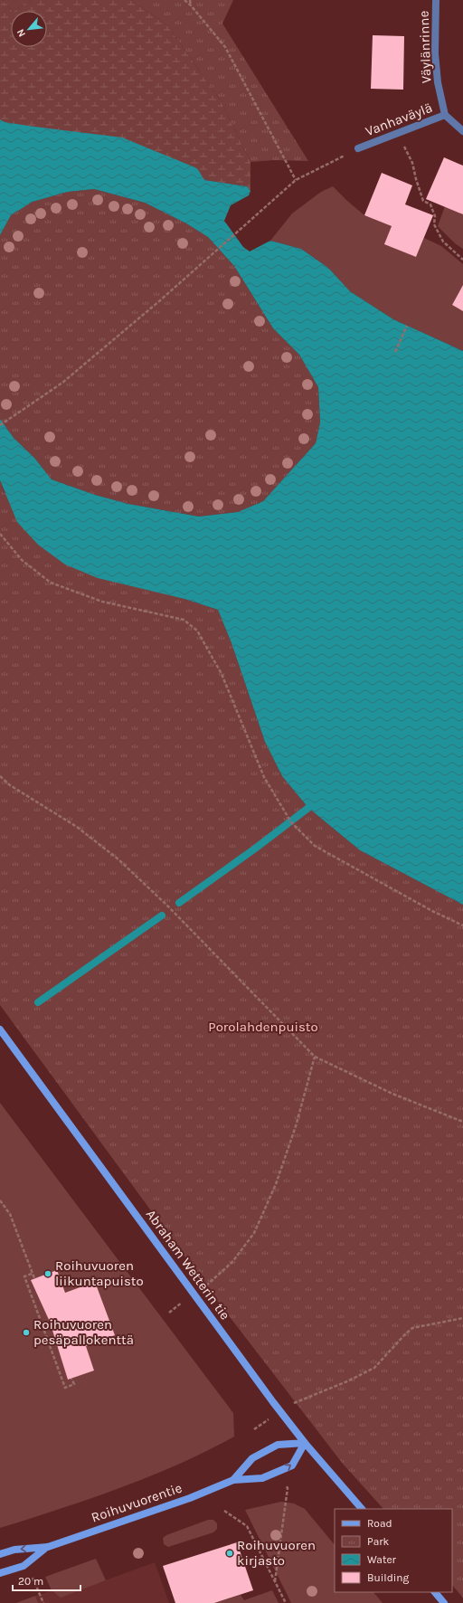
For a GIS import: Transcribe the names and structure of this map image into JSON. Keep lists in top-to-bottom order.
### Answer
{
  "streets": {
    "main road": ["Abraham Wetterin tie", "Roihuvuorentie"],
    "street": ["Väylänrinne", "Vanhaväylä"]
  },
  "crossings": [
    ["Väylänrinne", "Vanhaväylä"],
    ["Abraham Wetterin tie", "Roihuvuorentie"]
  ],
  "parks": ["Porolahdenpuisto"],
  "places": ["Roihuvuoren liikuntapuisto", "Roihuvuoren pesäpallokenttä", "Roihuvuoren kirjasto"],
  "legend": [
    "Road",
    "Park",
    "Water",
    "Building"
  ],
  "scale_bar": "20 m",
  "north": "bottom left"
}
